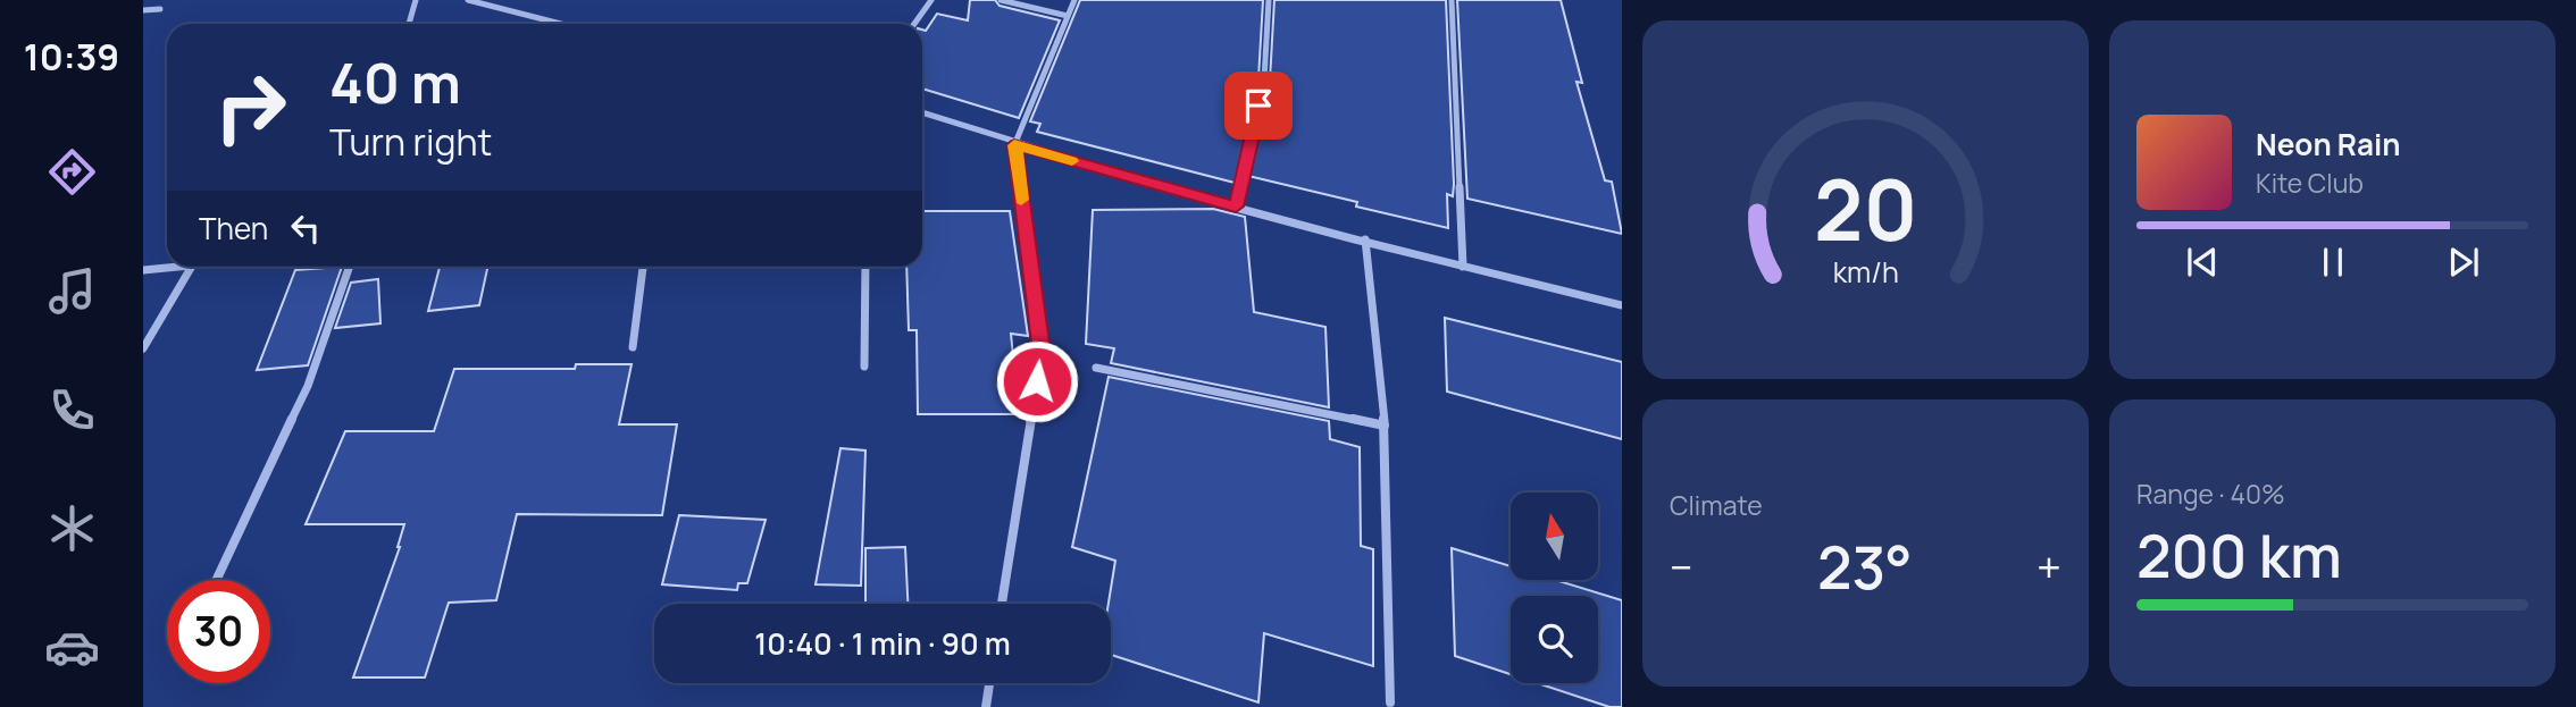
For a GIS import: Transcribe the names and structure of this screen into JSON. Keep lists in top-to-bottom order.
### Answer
{
  "north": "top",
  "page": {
    "tabs": "10:39",
    "turn": ["40 m", "Turn right"],
    "song": ["Neon Rain", "Kite Club"],
    "then": "Then",
    "tile": [
      "Climate",
      ["Range · 40%", "200 km"]
    ],
    "heat": ["−", "23°", "+"],
    "limit": "30",
    "trip": "10:40 · 1 min · 90 m",
    "gauge": ["20", "km/h"]
  }
}
